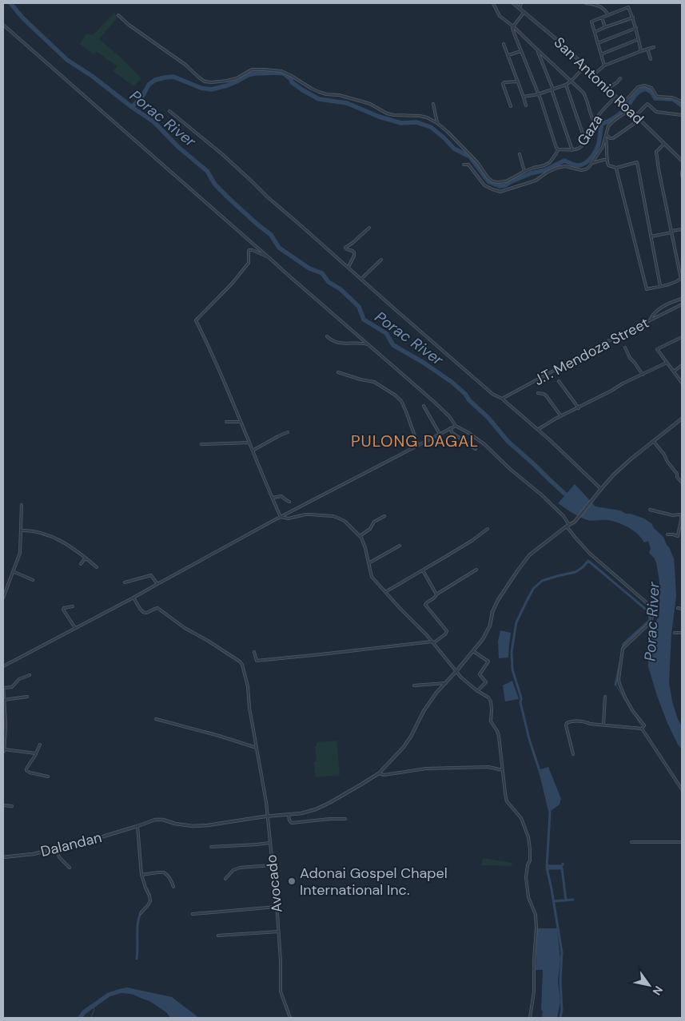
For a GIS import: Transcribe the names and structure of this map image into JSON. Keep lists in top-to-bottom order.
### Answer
{
  "streets": {
    "street": [
      "San Antonio Road",
      "Gaza",
      "J.T. Mendoza Street",
      "Dalandan",
      "Avocado"
    ]
  },
  "crossings": [
    ["San Antonio Road", "Gaza"],
    ["Dalandan", "Avocado"]
  ],
  "districts": ["PULONG DAGAL"],
  "water": ["Porac River"],
  "places": ["Adonai Gospel Chapel International Inc."],
  "north": "bottom right"
}
